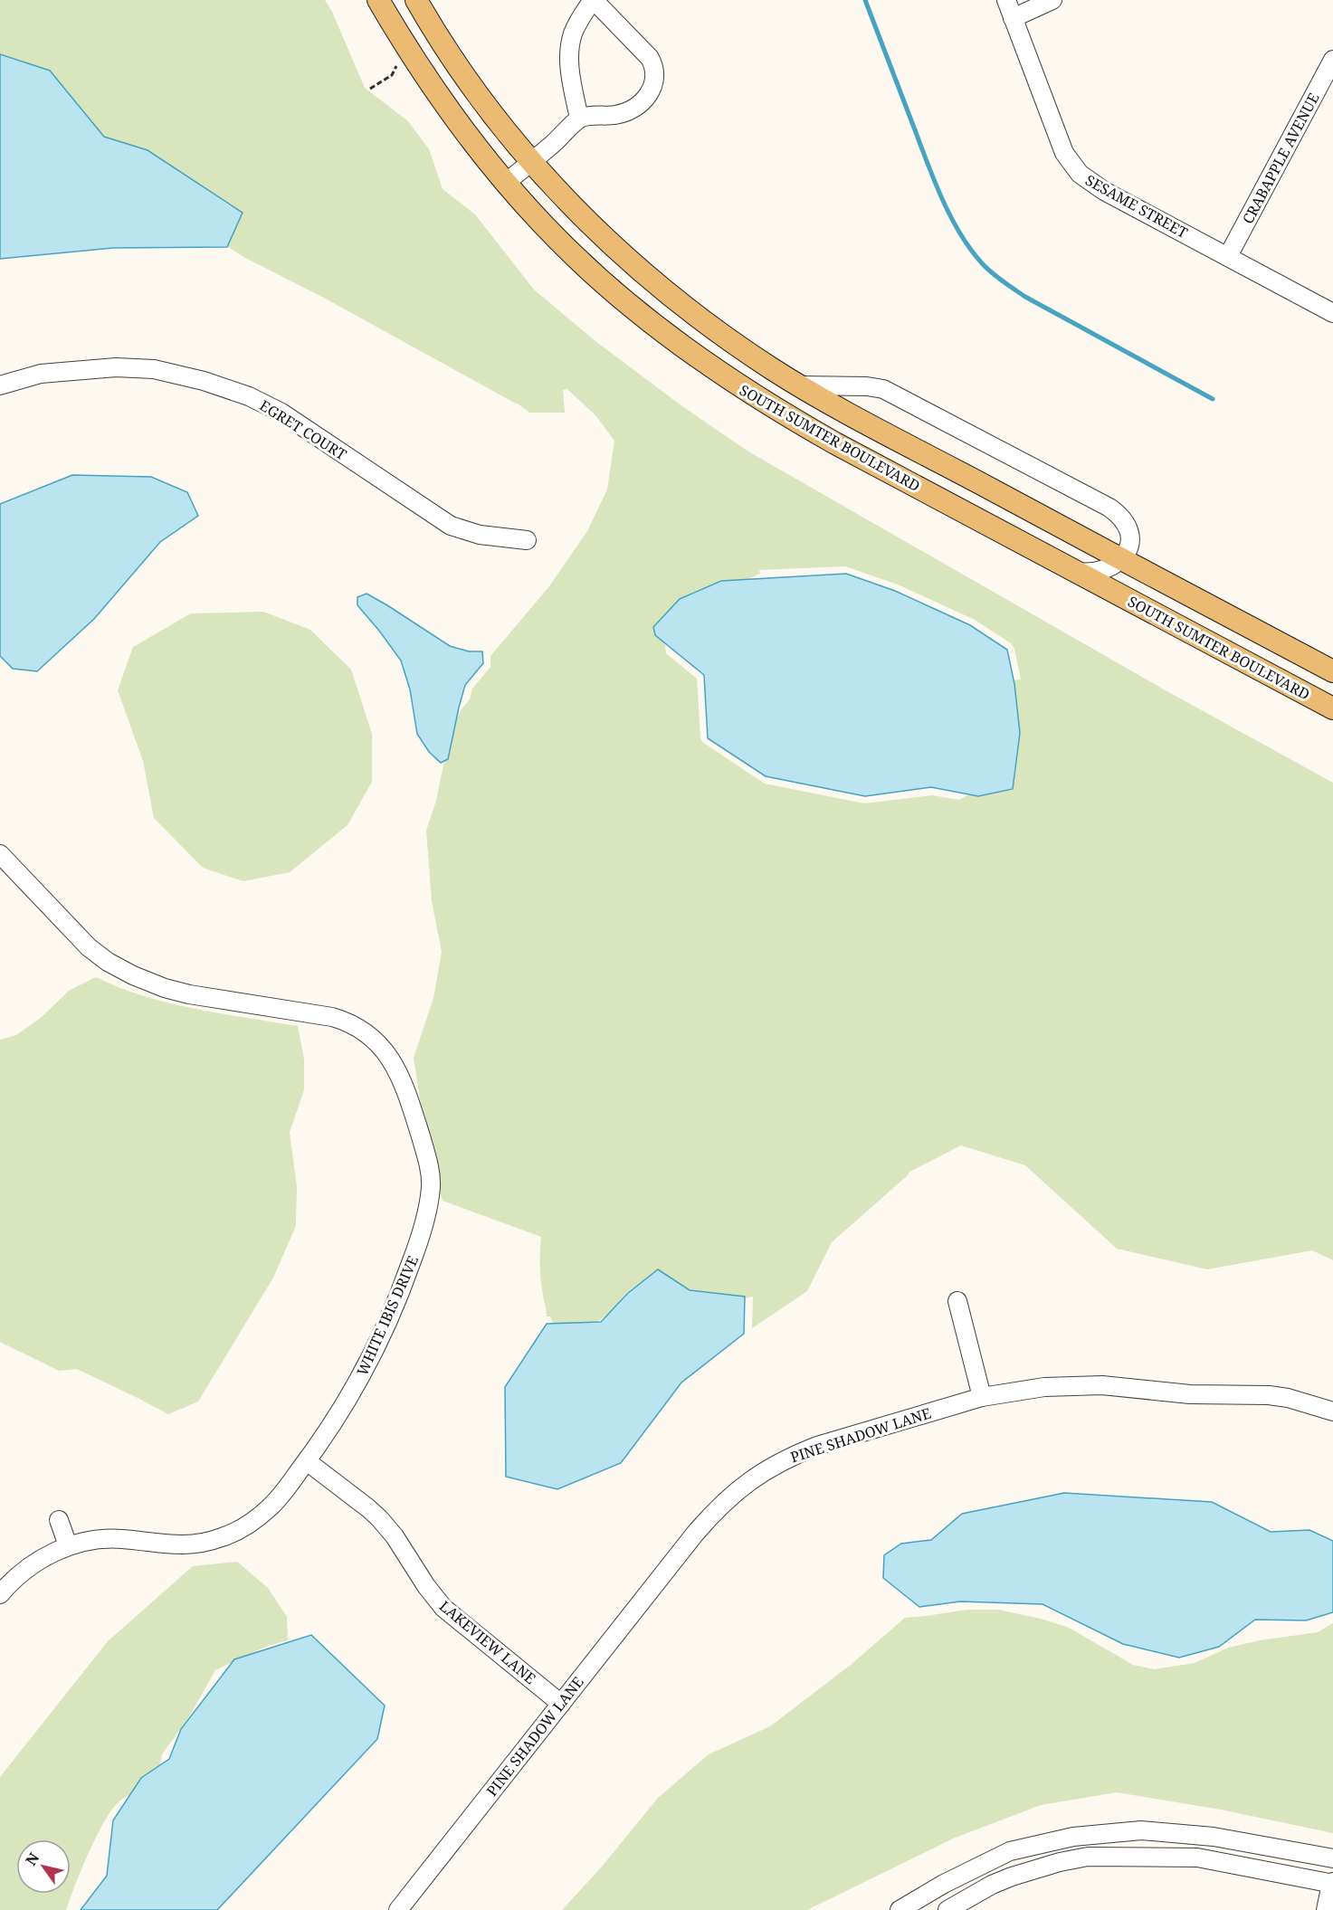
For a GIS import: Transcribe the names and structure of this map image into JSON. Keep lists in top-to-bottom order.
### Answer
{
  "streets": {
    "main road": ["SOUTH SUMTER BOULEVARD"],
    "street": [
      "CRABAPPLE AVENUE",
      "SESAME STREET",
      "EGRET COURT",
      "WHITE IBIS DRIVE",
      "PINE SHADOW LANE",
      "LAKEVIEW LANE"
    ]
  },
  "crossings": [
    ["CRABAPPLE AVENUE", "SESAME STREET"],
    ["WHITE IBIS DRIVE", "LAKEVIEW LANE"],
    ["PINE SHADOW LANE", "LAKEVIEW LANE"]
  ],
  "north": "top left"
}
